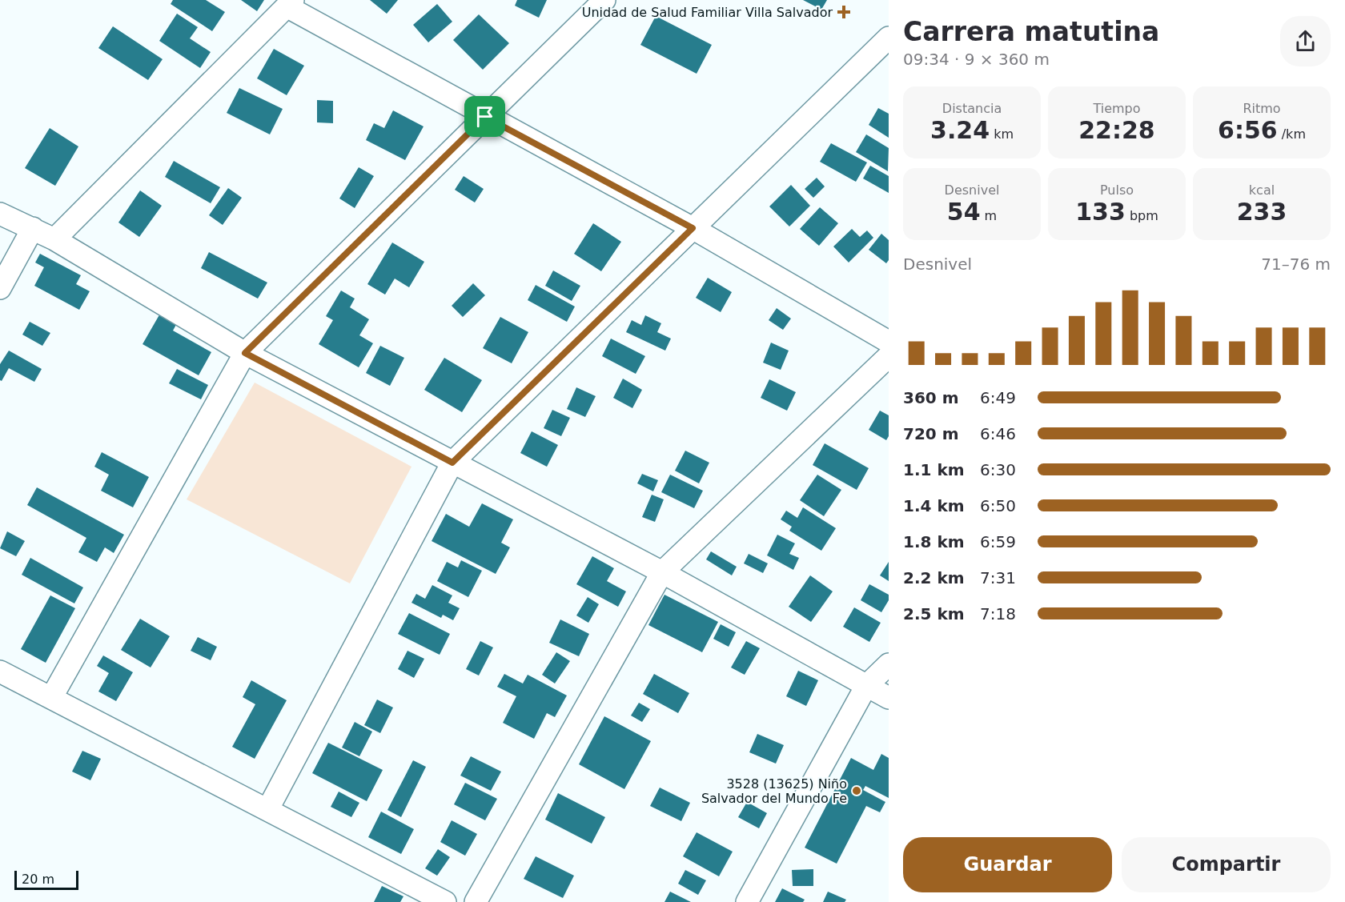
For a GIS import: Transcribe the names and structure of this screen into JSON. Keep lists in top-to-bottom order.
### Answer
{
  "places": {
    "health": ["Unidad de Salud Familiar Villa Salvador"],
    "other": ["3528 (13625) Niño Salvador del Mundo Fe"]
  },
  "scale_bar": "20 m",
  "page": {
    "heading": ["Carrera matutina", "09:34 · 9 × 360 m"],
    "stats": [
      ["Distancia", "3.24 km"],
      ["Tiempo", "22:28"],
      ["Ritmo", "6:56 /km"],
      ["Desnivel", "54 m"],
      ["Pulso", "133 bpm"],
      ["kcal", "233"]
    ],
    "chart": ["Desnivel", "71–76 m"],
    "list": [
      {
        "name": "360 m",
        "note": "6:49"
      },
      {
        "name": "720 m",
        "note": "6:46"
      },
      {
        "name": "1.1 km",
        "note": "6:30"
      },
      {
        "name": "1.4 km",
        "note": "6:50"
      },
      {
        "name": "1.8 km",
        "note": "6:59"
      },
      {
        "name": "2.2 km",
        "note": "7:31"
      },
      {
        "name": "2.5 km",
        "note": "7:18"
      }
    ],
    "buttons": ["Guardar", "Compartir"],
    "scale": "20 m"
  }
}
